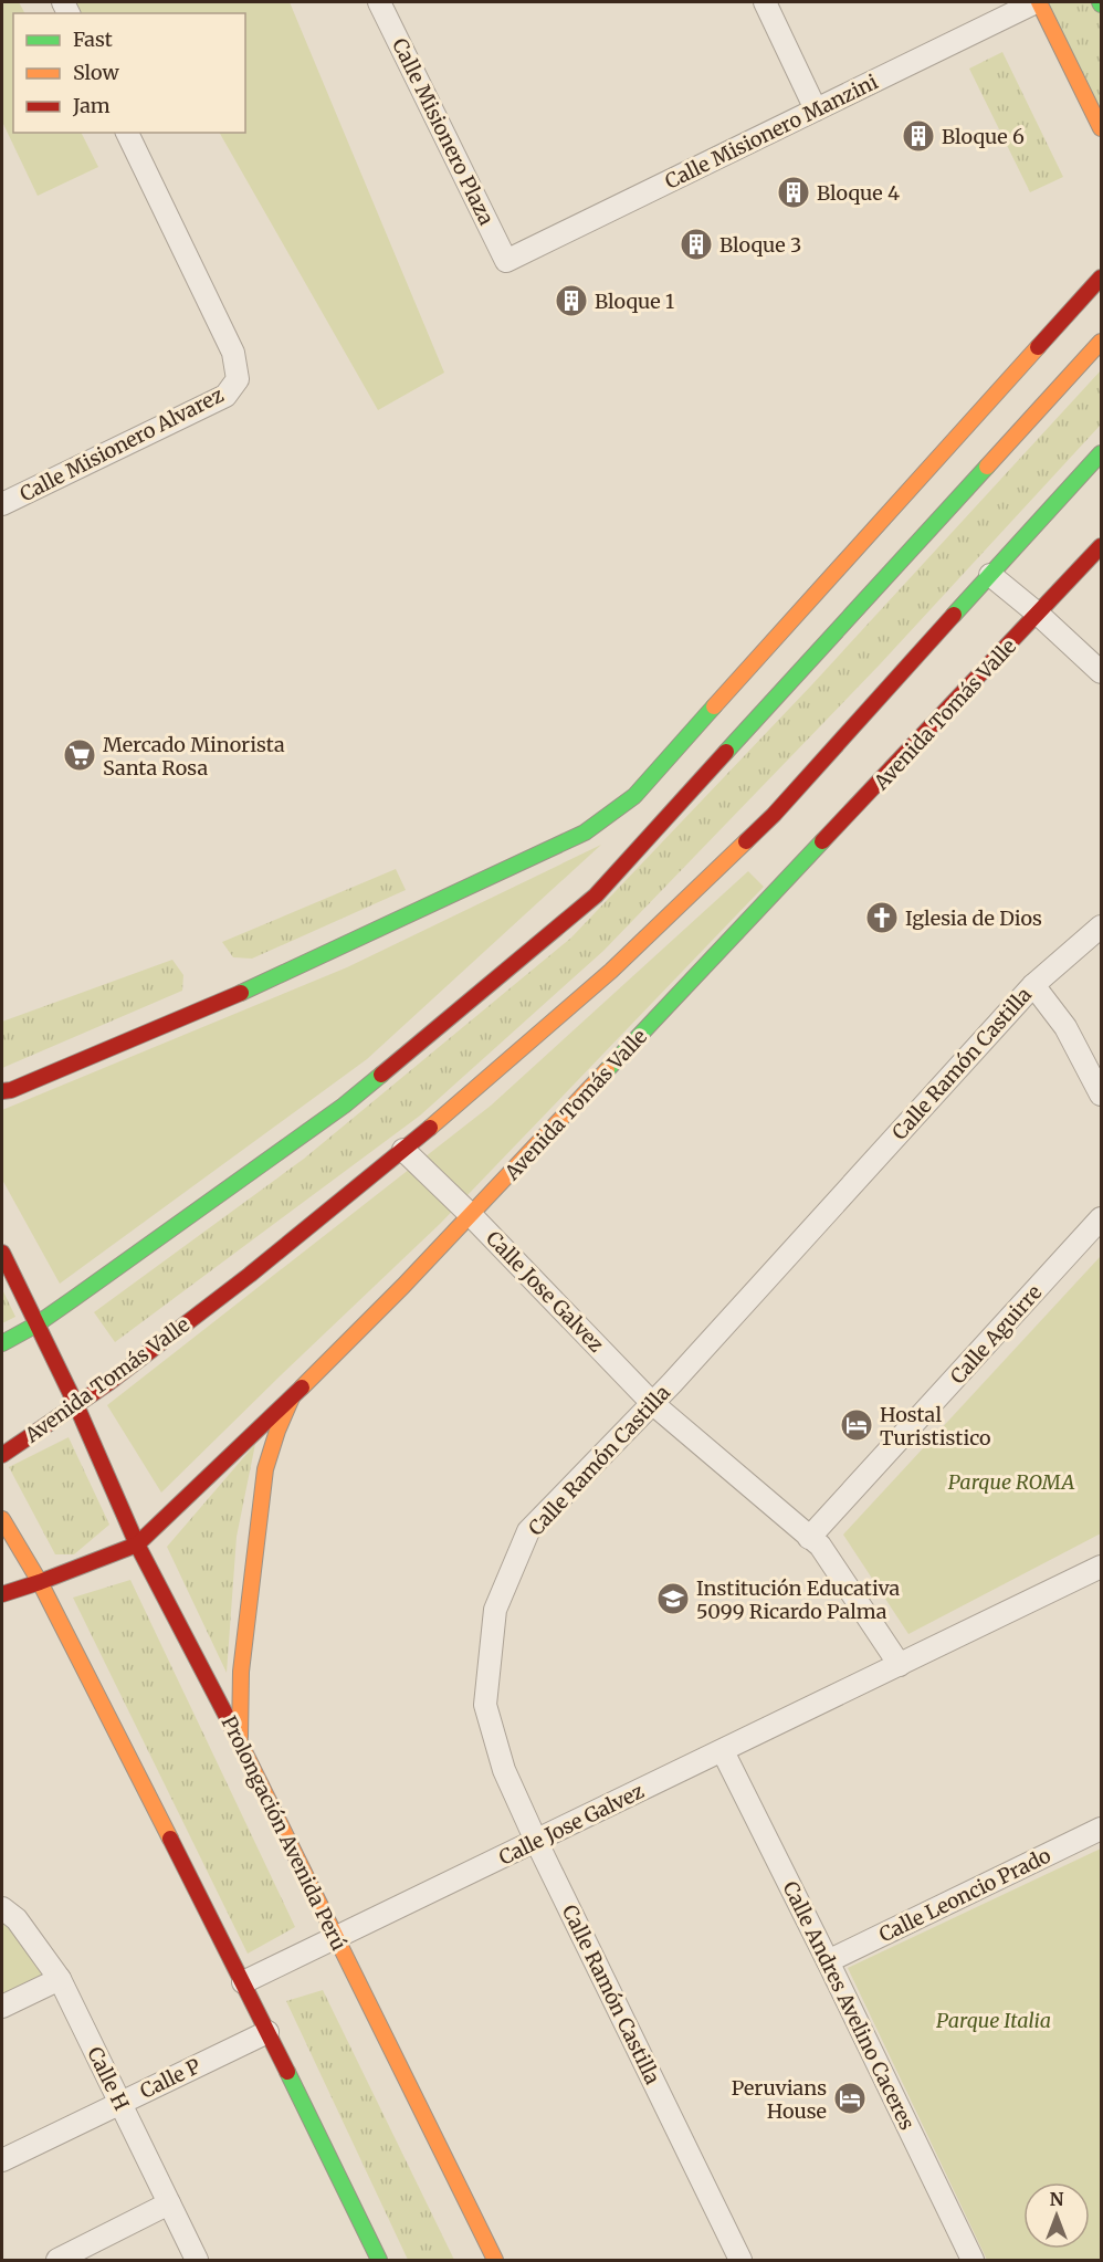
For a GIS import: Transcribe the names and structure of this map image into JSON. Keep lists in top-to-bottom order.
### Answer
{
  "streets": {
    "main road": ["Avenida Tomás Valle", "Prolongación Avenida Perú"],
    "street": [
      "Calle Misionero Plaza",
      "Calle Misionero Manzini",
      "Calle Misionero Alvarez",
      "Calle Ramón Castilla",
      "Calle Jose Galvez",
      "Calle Aguirre",
      "Calle Leoncio Prado",
      "Calle Andres Avelino Caceres",
      "Calle H",
      "Calle P"
    ]
  },
  "crossings": [
    ["Calle Misionero Plaza", "Calle Misionero Manzini"],
    ["Avenida Tomás Valle", "Calle Jose Galvez"],
    ["Avenida Tomás Valle", "Prolongación Avenida Perú"],
    ["Calle Ramón Castilla", "Calle Jose Galvez"],
    ["Calle Jose Galvez", "Calle Aguirre"],
    ["Calle Jose Galvez", "Prolongación Avenida Perú"],
    ["Calle Jose Galvez", "Calle Andres Avelino Caceres"],
    ["Calle Leoncio Prado", "Calle Andres Avelino Caceres"],
    ["Calle H", "Calle P"]
  ],
  "parks": ["Parque ROMA", "Parque Italia"],
  "places": {
    "building": [
      "Bloque 6",
      "Bloque 4",
      "Bloque 3",
      "Bloque 1"
    ],
    "supermarket": ["Mercado Minorista Santa Rosa"],
    "church": ["Iglesia de Dios"],
    "hotel": ["Hostal Turististico", "Peruvians House"],
    "school or university": ["Institución Educativa 5099 Ricardo Palma"]
  },
  "legend": ["Fast", "Slow", "Jam"],
  "north": "top"
}
